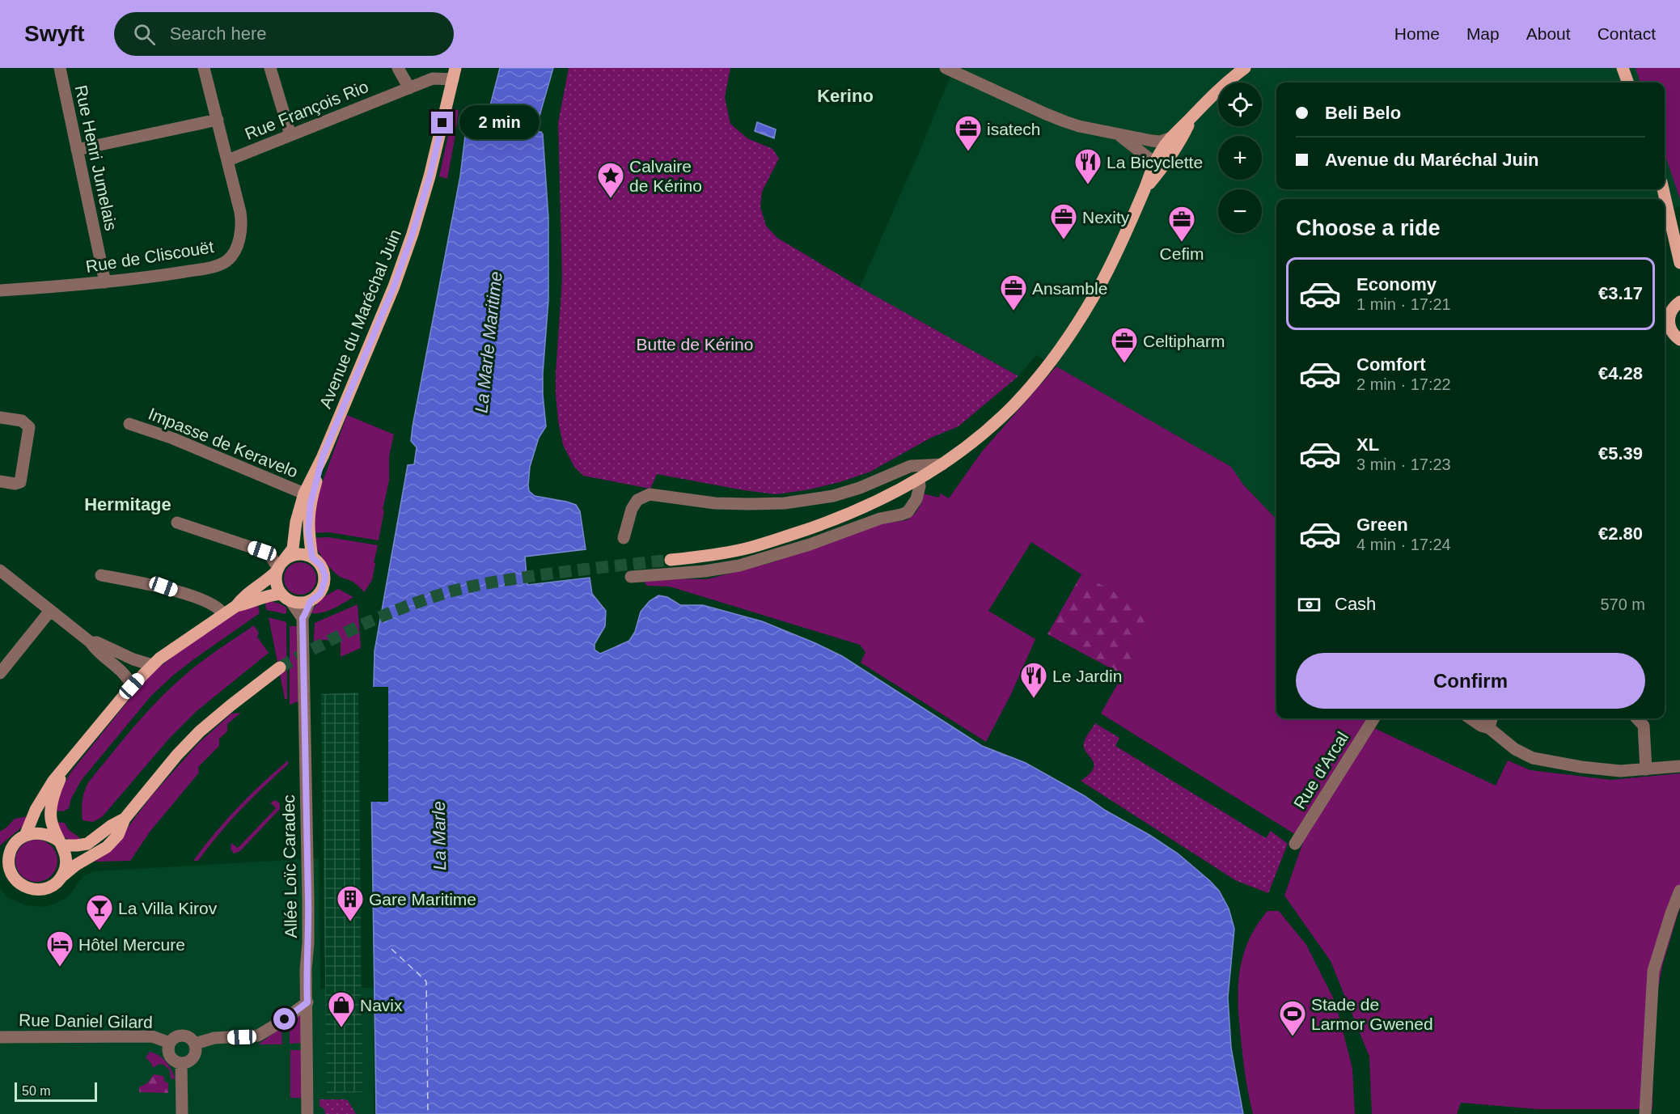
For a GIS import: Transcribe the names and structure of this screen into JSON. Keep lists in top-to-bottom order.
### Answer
{
  "streets": {
    "main road": ["Avenue du Maréchal Juin"],
    "street": [
      "Rue François Rio",
      "Rue Henri Jumelais",
      "Rue de Cliscouët",
      "Impasse de Keravelo",
      "Rue d'Arcal",
      "Allée Loïc Caradec",
      "Rue Daniel Gilard"
    ]
  },
  "crossings": [
    ["Rue François Rio", "Rue de Cliscouët"],
    ["Rue François Rio", "Avenue du Maréchal Juin"],
    ["Rue Henri Jumelais", "Rue de Cliscouët"],
    ["Avenue du Maréchal Juin", "Impasse de Keravelo"],
    ["Avenue du Maréchal Juin", "Allée Loïc Caradec"]
  ],
  "districts": ["Kerino", "Hermitage"],
  "water": ["La Marle Maritime", "La Marle"],
  "parks": ["Butte de Kérino"],
  "places": {
    "office": [
      "isatech",
      "Nexity",
      "Cefim",
      "Ansamble",
      "Celtipharm"
    ],
    "restaurant": ["La Bicyclette", "Le Jardin"],
    "place": ["Calvaire de Kérino"],
    "building": ["Gare Maritime"],
    "bar": ["La Villa Kirov"],
    "hotel": ["Hôtel Mercure"],
    "shop": ["Navix"],
    "sports": ["Stade de Larmor Gwened"]
  },
  "scale_bar": "50 m",
  "page": {
    "header": "Swyft",
    "search": "Search here",
    "nav": [
      "Home",
      "Map",
      "About",
      "Contact"
    ],
    "map_buttons": ["+", "−"],
    "banner": ["Beli Belo", "Avenue du Maréchal Juin"],
    "bubble": "2 min",
    "heading": "Choose a ride",
    "list": [
      {
        "name": "Economy",
        "note": "1 min · 17:21",
        "value": "€3.17"
      },
      {
        "name": "Comfort",
        "note": "2 min · 17:22",
        "value": "€4.28"
      },
      {
        "name": "XL",
        "note": "3 min · 17:23",
        "value": "€5.39"
      },
      {
        "name": "Green",
        "note": "4 min · 17:24",
        "value": "€2.80"
      }
    ],
    "pay": ["Cash", "570 m"],
    "buttons": "Confirm",
    "scale": "50 m"
  }
}
